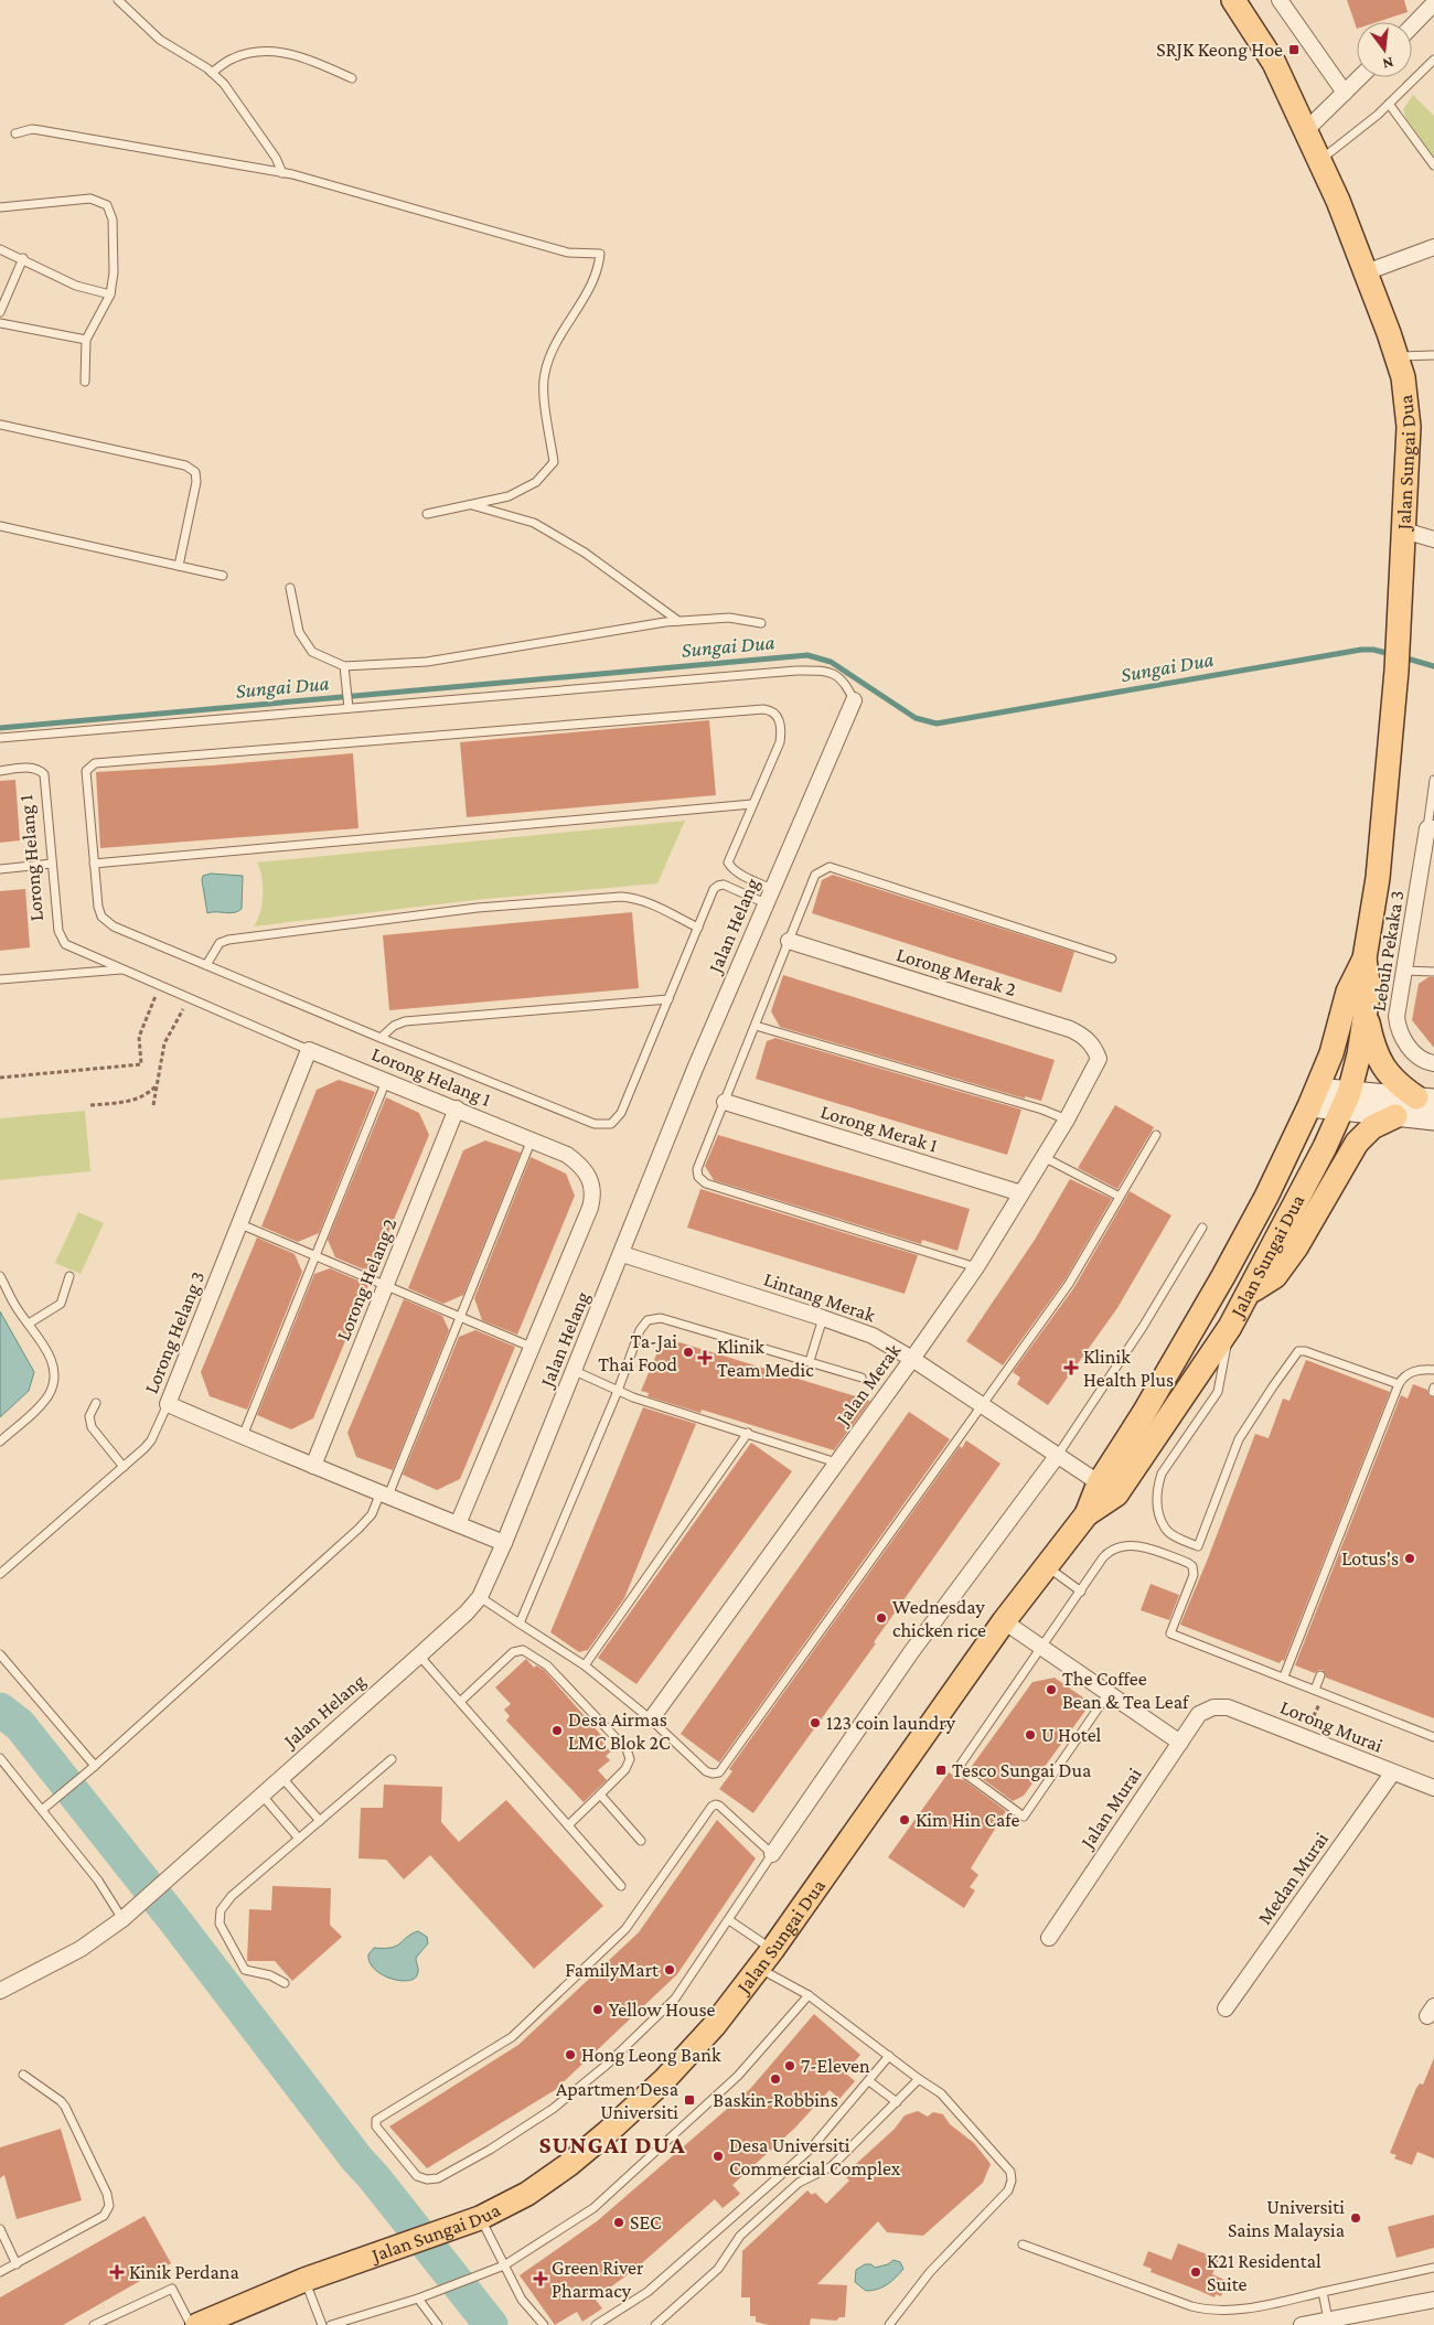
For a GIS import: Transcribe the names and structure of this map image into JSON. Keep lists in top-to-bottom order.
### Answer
{
  "streets": {
    "main road": ["Jalan Sungai Dua"],
    "street": [
      "Lorong Helang 1",
      "Jalan Helang",
      "Lebuh Pekaka 3",
      "Lorong Merak 2",
      "Lorong Merak 1",
      "Lorong Helang 2",
      "Lintang Merak",
      "Lorong Helang 3",
      "Jalan Merak",
      "Lorong Murai",
      "Jalan Murai",
      "Medan Murai"
    ]
  },
  "crossings": [
    ["Jalan Sungai Dua", "Lintang Merak"],
    ["Lorong Helang 1", "Lorong Helang 2"],
    ["Lorong Helang 1", "Lorong Helang 3"],
    ["Jalan Helang", "Lintang Merak"],
    ["Lorong Merak 2", "Jalan Merak"],
    ["Lorong Merak 1", "Jalan Merak"],
    ["Lintang Merak", "Jalan Merak"],
    ["Lorong Murai", "Jalan Murai"],
    ["Lorong Murai", "Medan Murai"]
  ],
  "districts": ["SUNGAI DUA"],
  "water": ["Sungai Dua"],
  "places": {
    "transit": ["SRJK Keong Hoe", "Tesco Sungai Dua", "Apartmen Desa Universiti"],
    "other": [
      "Ta-Jai Thai Food",
      "Lotus's",
      "Wednesday chicken rice",
      "The Coffee Bean & Tea Leaf",
      "123 coin laundry",
      "Desa Airmas LMC Blok 2C",
      "U Hotel",
      "Kim Hin Cafe",
      "FamilyMart",
      "Yellow House",
      "Hong Leong Bank",
      "7-Eleven",
      "Baskin-Robbins",
      "Desa Universiti Commercial Complex",
      "Universiti Sains Malaysia",
      "SEC",
      "K21 Residental Suite"
    ],
    "health": [
      "Klinik Team Medic",
      "Klinik Health Plus",
      "Kinik Perdana",
      "Green River Pharmacy"
    ]
  },
  "north": "bottom"
}
